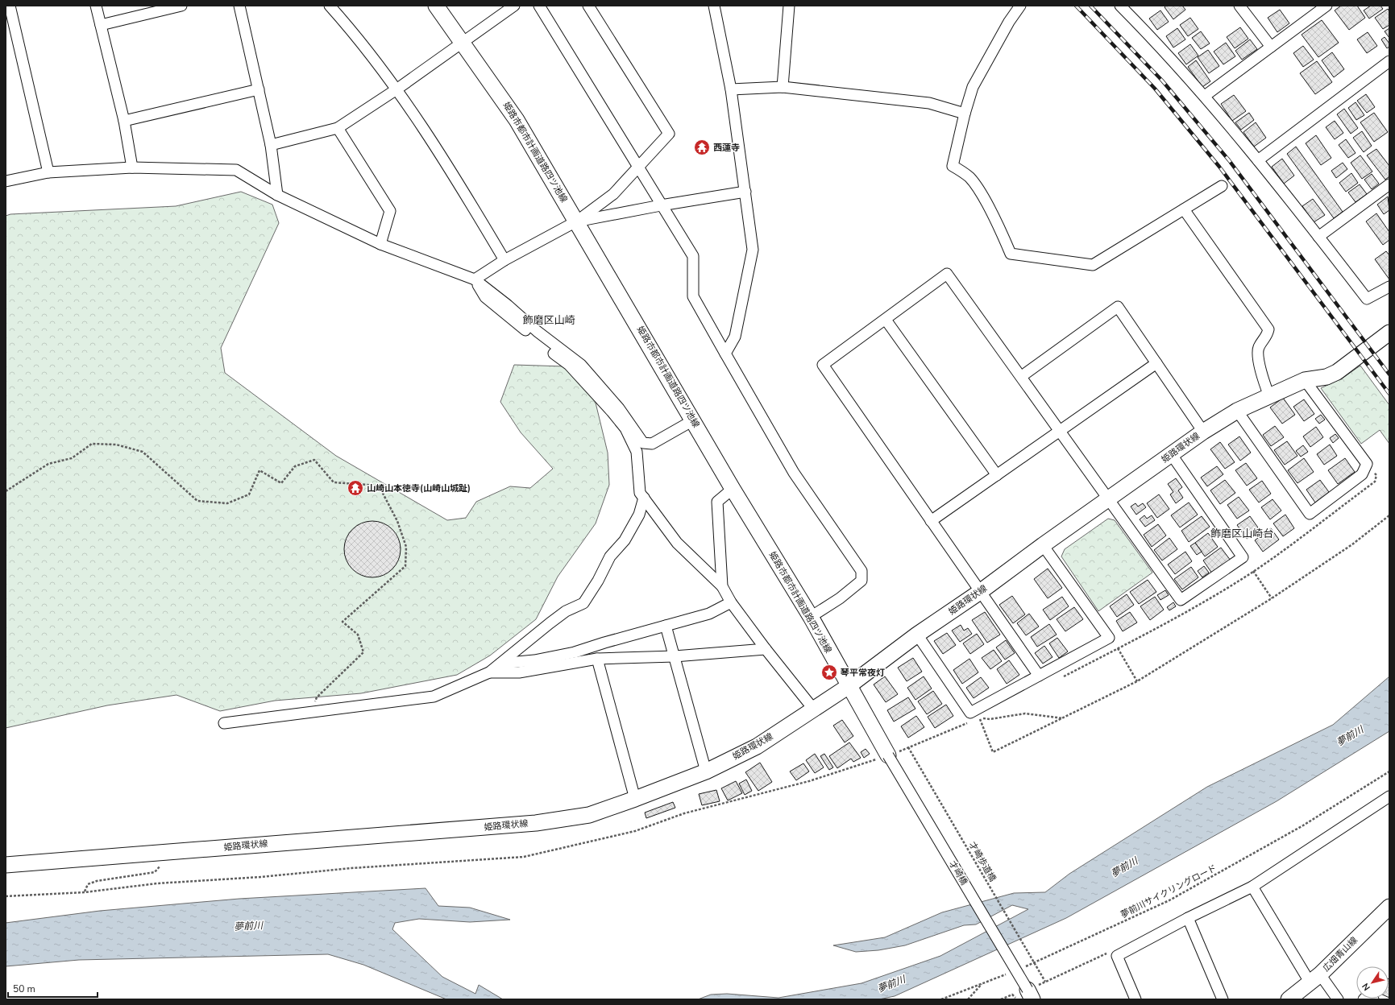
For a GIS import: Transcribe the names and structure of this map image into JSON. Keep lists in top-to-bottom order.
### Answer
{
  "streets": {
    "main road": ["姫路市都市計画道路四ツ池線", "姫路環状線", "広畑青山線"],
    "street": ["才崎橋"],
    "path": ["才崎歩道橋", "夢前川サイクリングロード"]
  },
  "crossings": [
    ["姫路市都市計画道路四ツ池線", "姫路環状線"],
    ["姫路市都市計画道路四ツ池線", "才崎橋"]
  ],
  "districts": ["飾磨区山崎", "飾磨区山崎台"],
  "water": ["夢前川"],
  "places": {
    "temple": ["西蓮寺", "山崎山本徳寺(山崎山城趾)"],
    "place": ["琴平常夜灯"]
  },
  "scale_bar": "50 m",
  "north": "bottom left"
}
